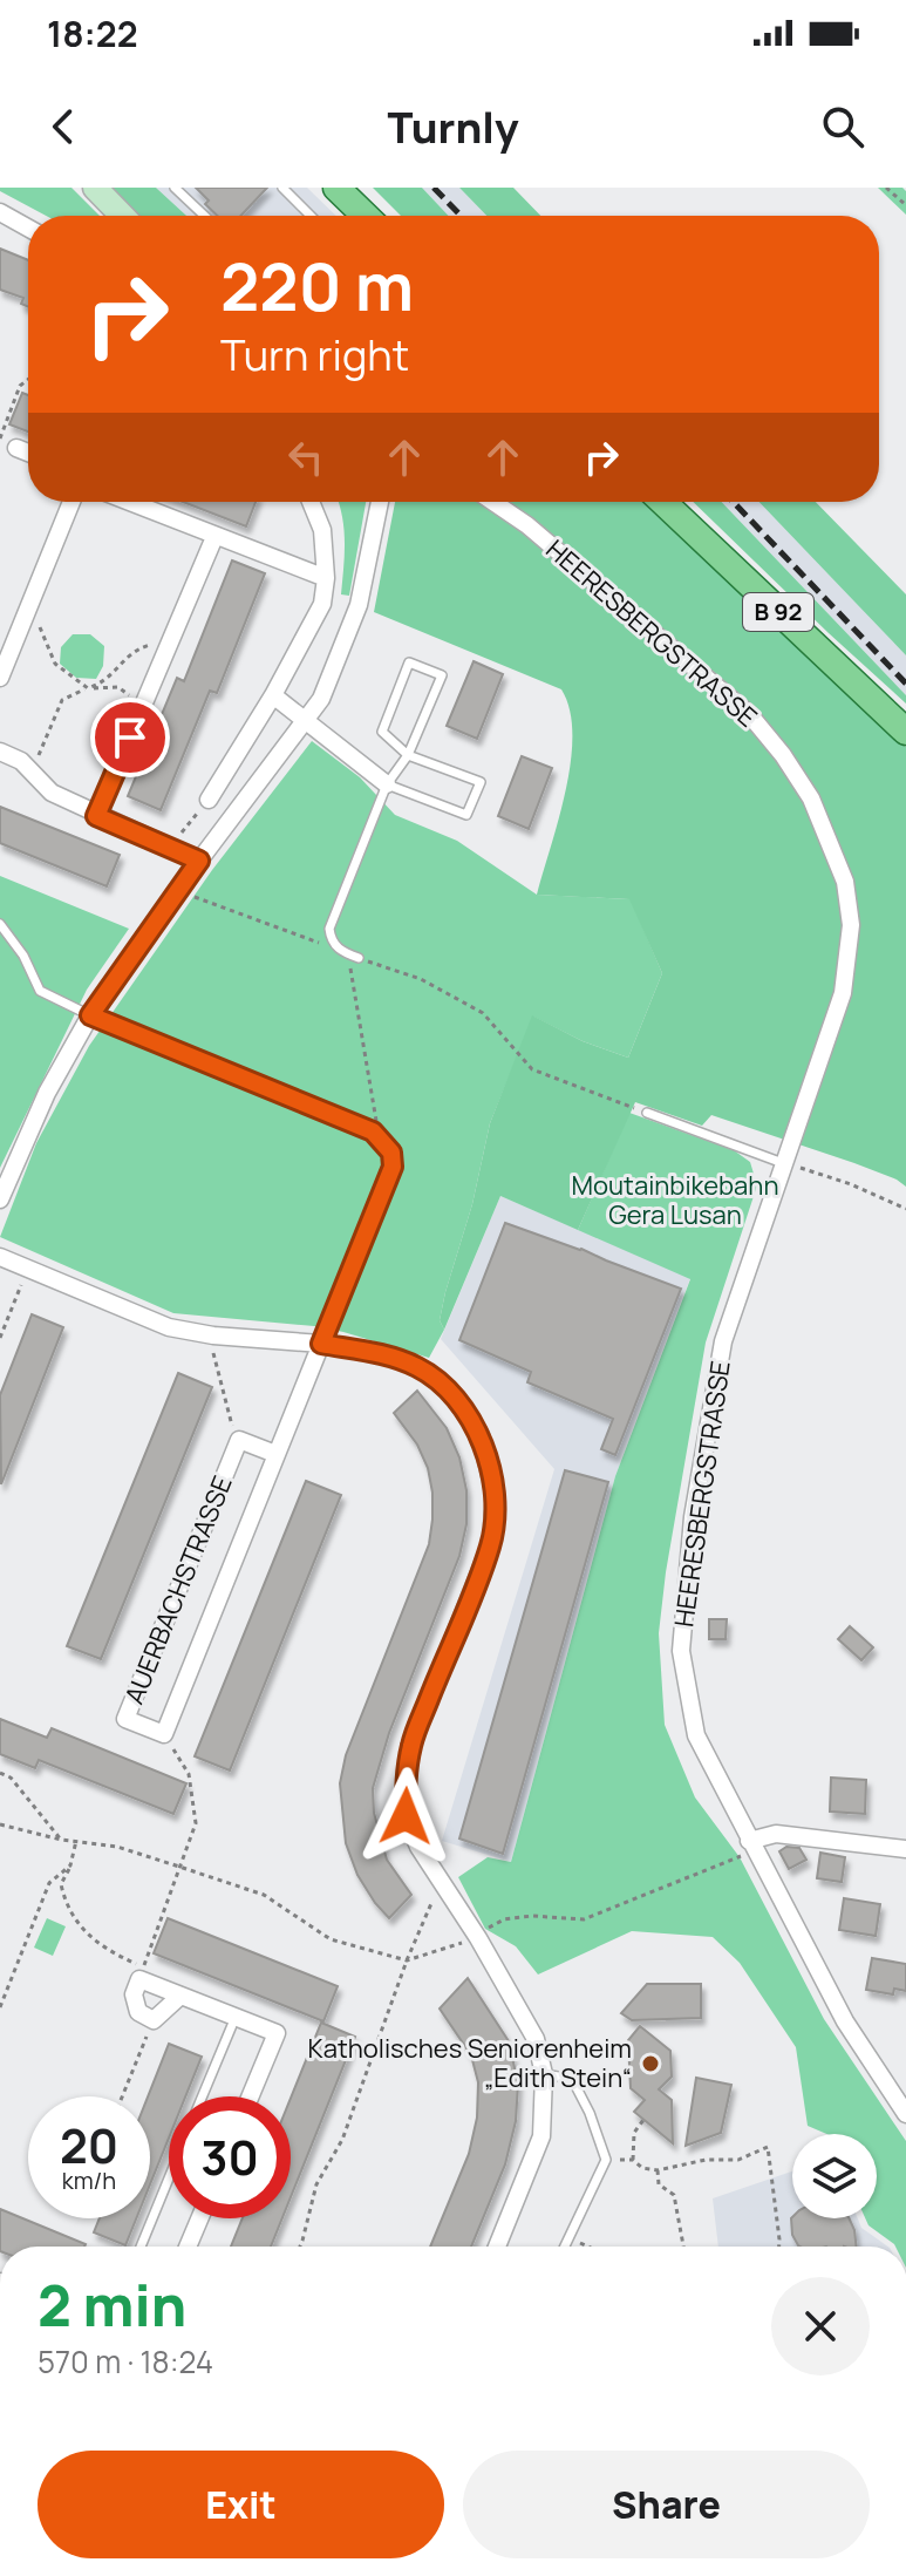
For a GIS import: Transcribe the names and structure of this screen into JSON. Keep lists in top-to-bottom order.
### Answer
{
  "streets": {
    "main road": ["B 92"],
    "street": ["HEERESBERGSTRASSE", "AUERBACHSTRASSE"]
  },
  "parks": ["Moutainbikebahn Gera Lusan"],
  "places": ["Katholisches Seniorenheim „Edith Stein“"],
  "page": {
    "status": "18:22",
    "header": "Turnly",
    "turn": ["220 m", "Turn right"],
    "speed": "20 km/h",
    "limit": "30",
    "heading": ["2 min", "570 m · 18:24"],
    "buttons": ["Exit", "Share"]
  }
}
